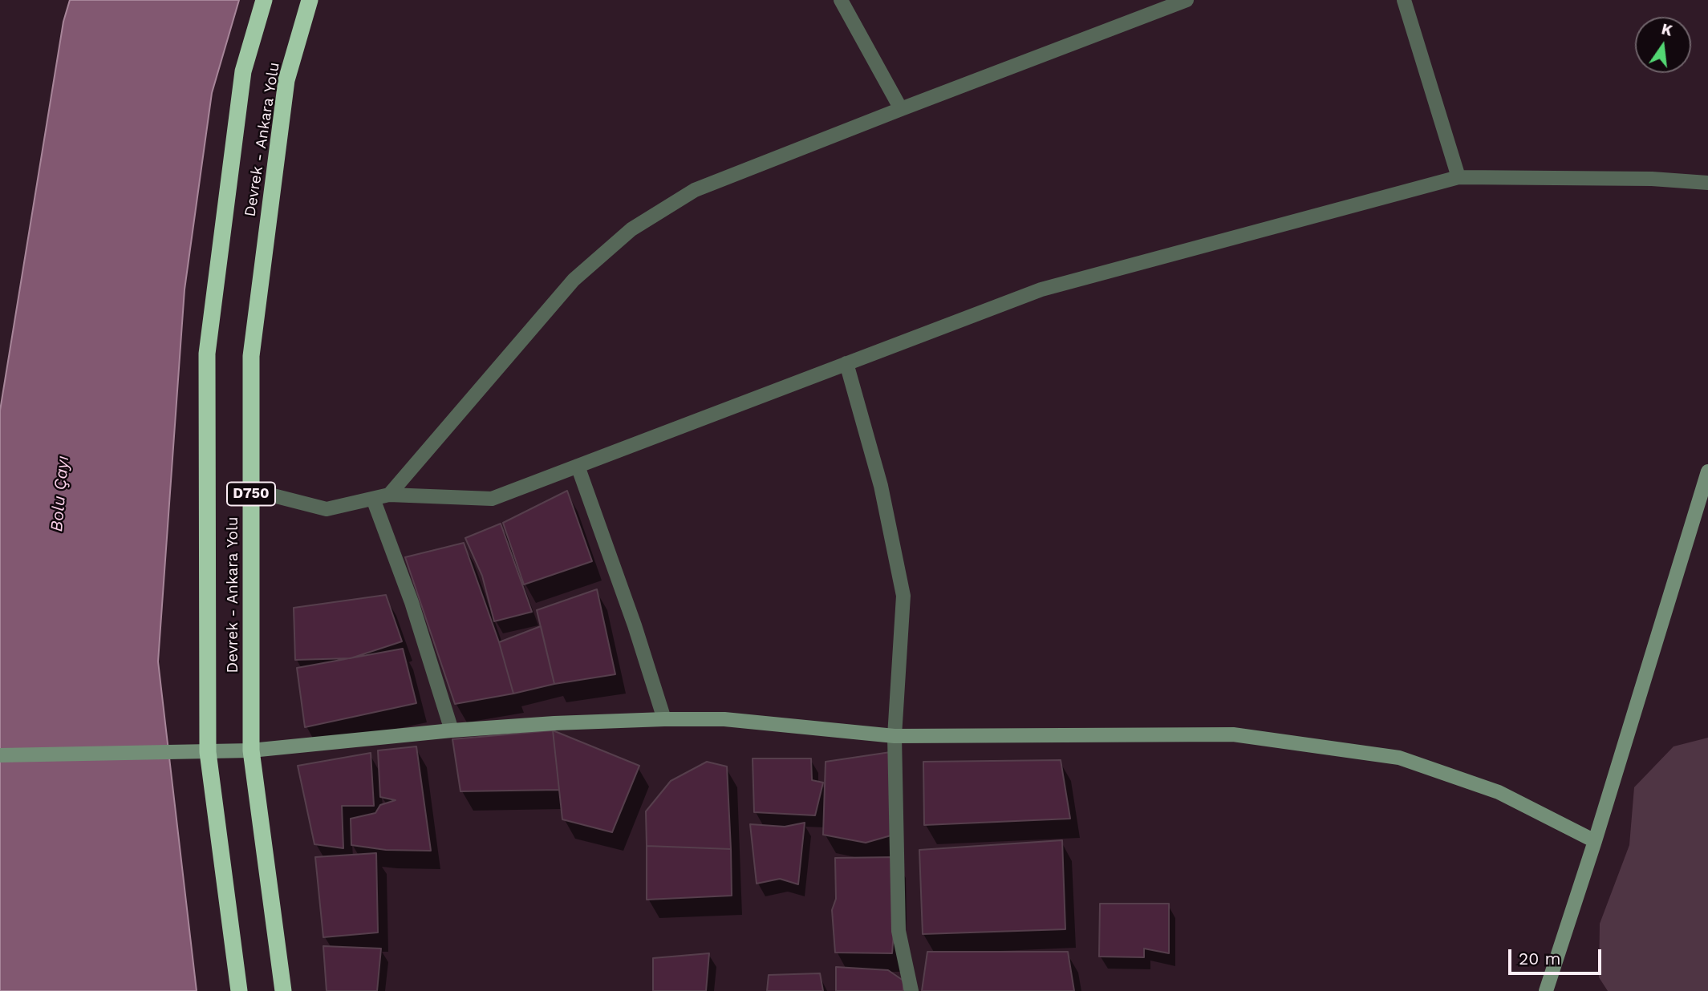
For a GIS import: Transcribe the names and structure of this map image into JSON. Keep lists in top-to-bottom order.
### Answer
{
  "streets": {
    "highway": ["Devrek - Ankara Yolu", "D750"]
  },
  "water": ["Bolu Çayı"],
  "scale_bar": "20 m",
  "north": "top"
}
